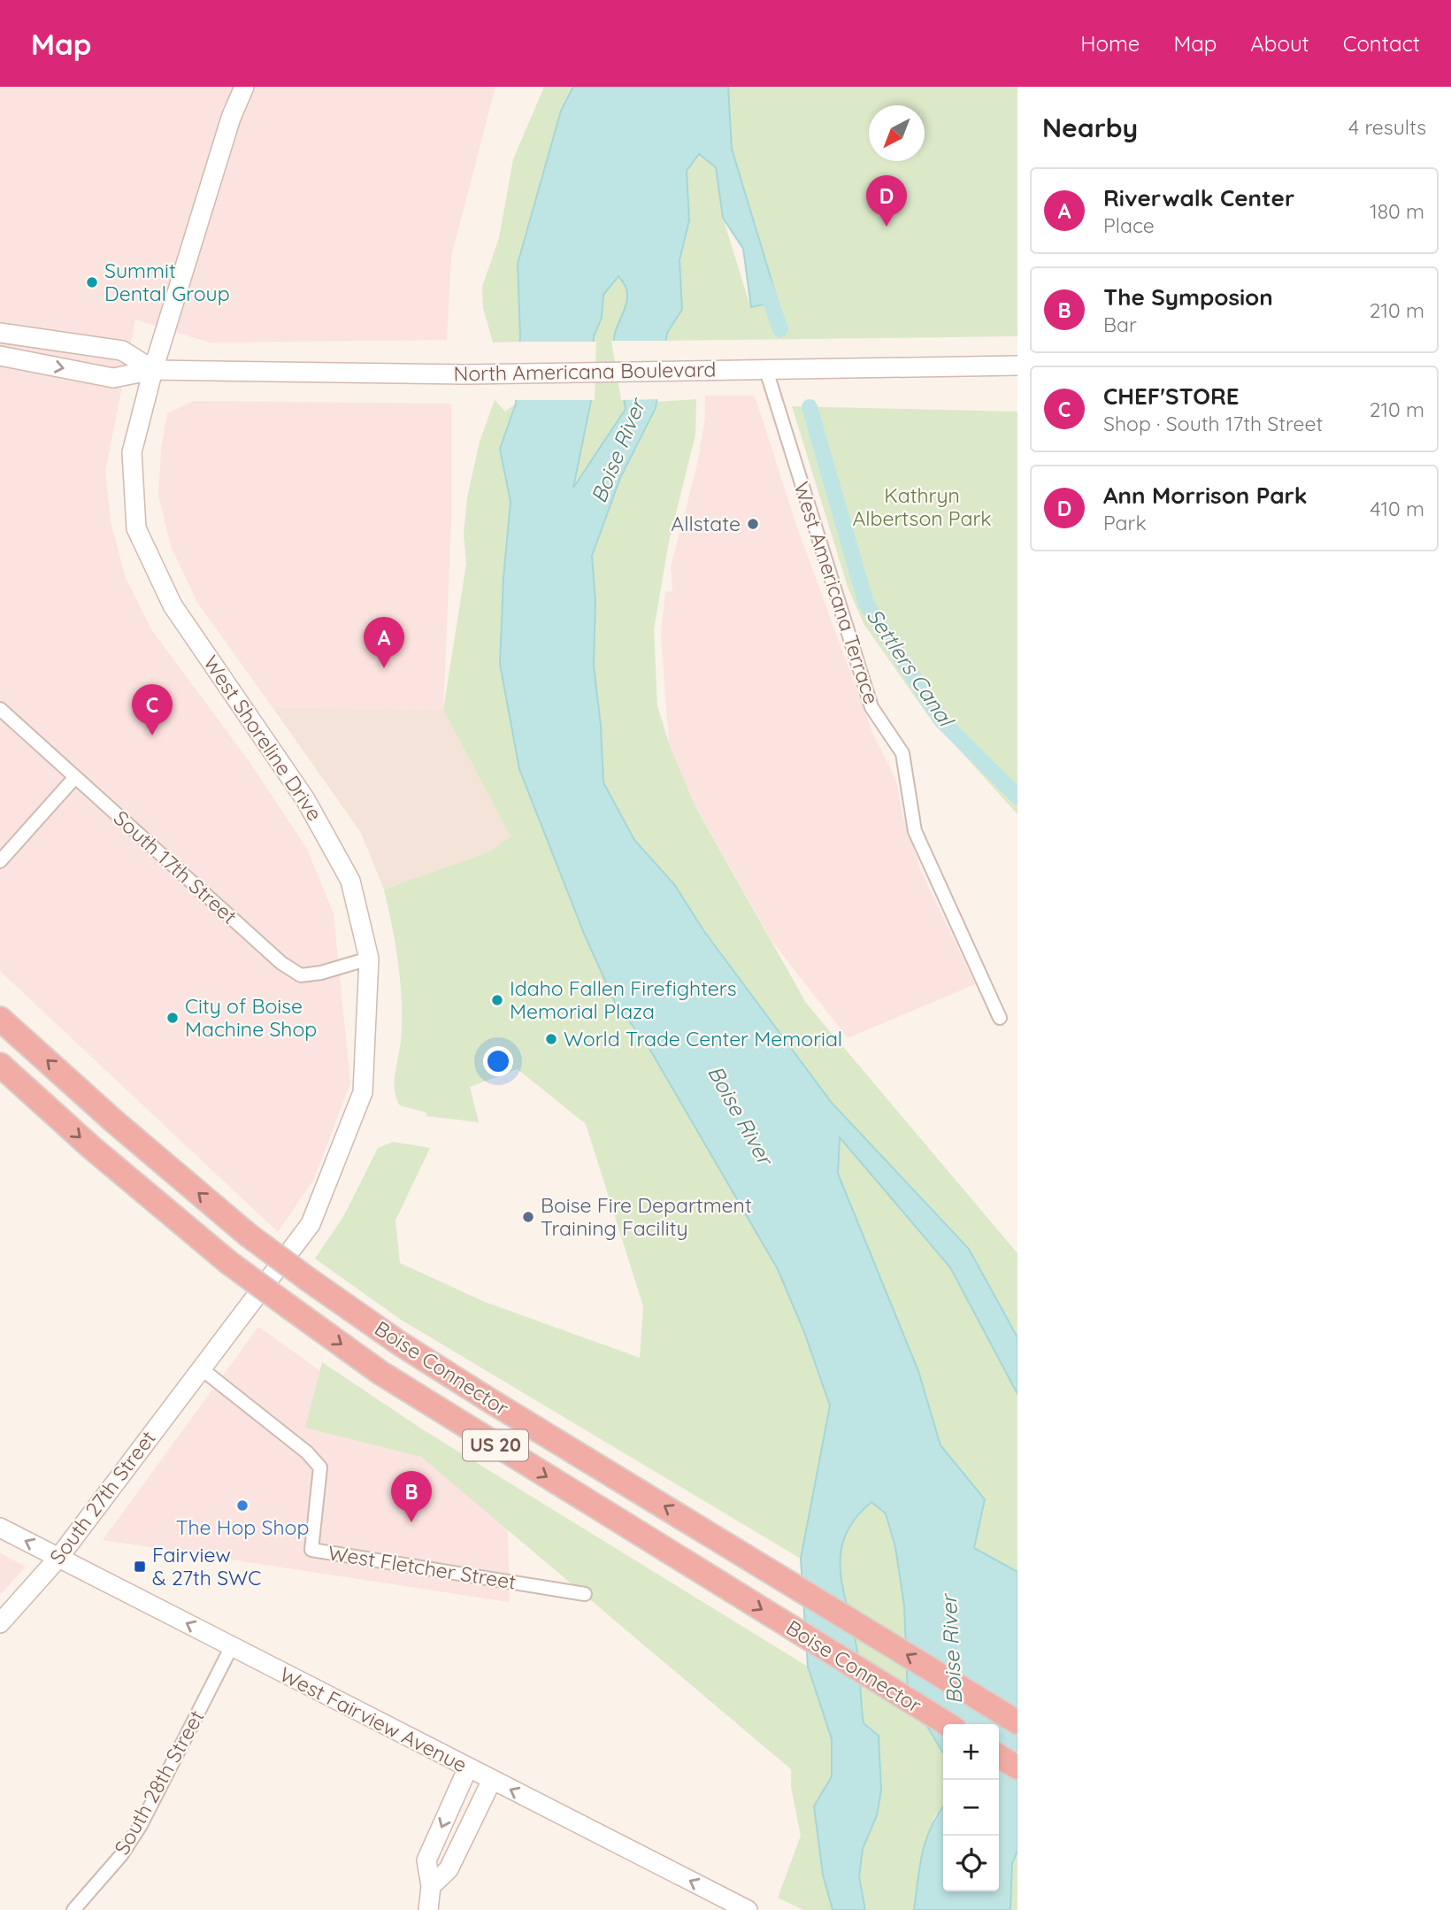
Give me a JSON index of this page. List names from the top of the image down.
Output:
{
  "streets": {
    "highway": ["Boise Connector", "US 20"],
    "main road": [
      "North Americana Boulevard",
      "West Shoreline Drive",
      "South 27th Street",
      "West Fairview Avenue"
    ],
    "street": [
      "West Americana Terrace",
      "South 17th Street",
      "West Fletcher Street",
      "South 28th Street"
    ]
  },
  "crossings": [
    ["North Americana Boulevard", "West Americana Terrace"],
    ["North Americana Boulevard", "West Shoreline Drive"],
    ["West Shoreline Drive", "South 17th Street"],
    ["West Shoreline Drive", "South 27th Street"],
    ["West Shoreline Drive", "West Fletcher Street"],
    ["South 27th Street", "West Fletcher Street"],
    ["South 27th Street", "West Fairview Avenue"],
    ["West Fairview Avenue", "South 28th Street"]
  ],
  "one_way": ["West Fairview Avenue"],
  "water": ["Boise River", "Settlers Canal"],
  "parks": ["Kathryn Albertson Park"],
  "places": {
    "other": [
      "Summit Dental Group",
      "Allstate",
      "Idaho Fallen Firefighters Memorial Plaza",
      "City of Boise Machine Shop",
      "World Trade Center Memorial",
      "Boise Fire Department Training Facility",
      "The Hop Shop"
    ],
    "transit": ["Fairview & 27th SWC"]
  },
  "north": "bottom left",
  "page": {
    "header": "Map",
    "nav": [
      "Home",
      "Map",
      "About",
      "Contact"
    ],
    "heading": ["Nearby", "4 results"],
    "list": [
      {
        "mark": "A",
        "name": "Riverwalk Center",
        "note": "Place",
        "value": "180 m"
      },
      {
        "mark": "B",
        "name": "The Symposion",
        "note": "Bar",
        "value": "210 m"
      },
      {
        "mark": "C",
        "name": "CHEF'STORE",
        "note": "Shop · South 17th Street",
        "value": "210 m"
      },
      {
        "mark": "D",
        "name": "Ann Morrison Park",
        "note": "Park",
        "value": "410 m"
      }
    ],
    "pins": [
      "D",
      "A",
      "C",
      "B"
    ],
    "map_buttons": ["+", "−"]
  }
}
